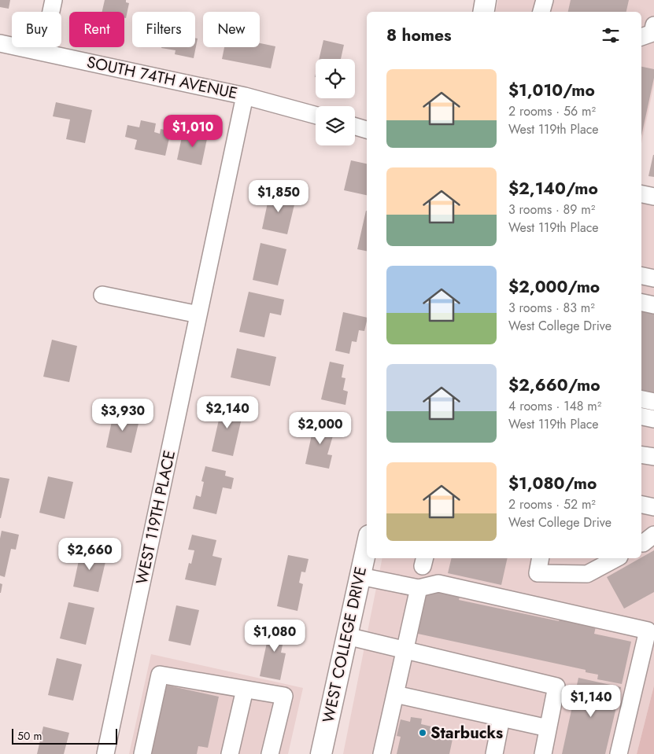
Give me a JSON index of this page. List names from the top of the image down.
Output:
{
  "streets": {
    "main road": ["WEST COLLEGE DRIVE"],
    "street": ["SOUTH 74TH AVENUE", "WEST 119TH PLACE"]
  },
  "crossings": [
    ["SOUTH 74TH AVENUE", "WEST 119TH PLACE"]
  ],
  "places": ["Starbucks"],
  "scale_bar": "50 m",
  "page": {
    "chip": [
      "Buy",
      "Rent",
      "Filters",
      "New"
    ],
    "heading": "8 homes",
    "list": [
      {
        "name": "$1,010/mo",
        "note": "2 rooms · 56 m² · West 119th Place"
      },
      {
        "name": "$2,140/mo",
        "note": "3 rooms · 89 m² · West 119th Place"
      },
      {
        "name": "$2,000/mo",
        "note": "3 rooms · 83 m² · West College Drive"
      },
      {
        "name": "$2,660/mo",
        "note": "4 rooms · 148 m² · West 119th Place"
      },
      {
        "name": "$1,080/mo",
        "note": "2 rooms · 52 m² · West College Drive"
      }
    ],
    "price": [
      "$1,010",
      "$1,850",
      "$2,140",
      "$3,930",
      "$2,000",
      "$2,660",
      "$1,080",
      "$1,140"
    ],
    "scale": "50 m"
  }
}
